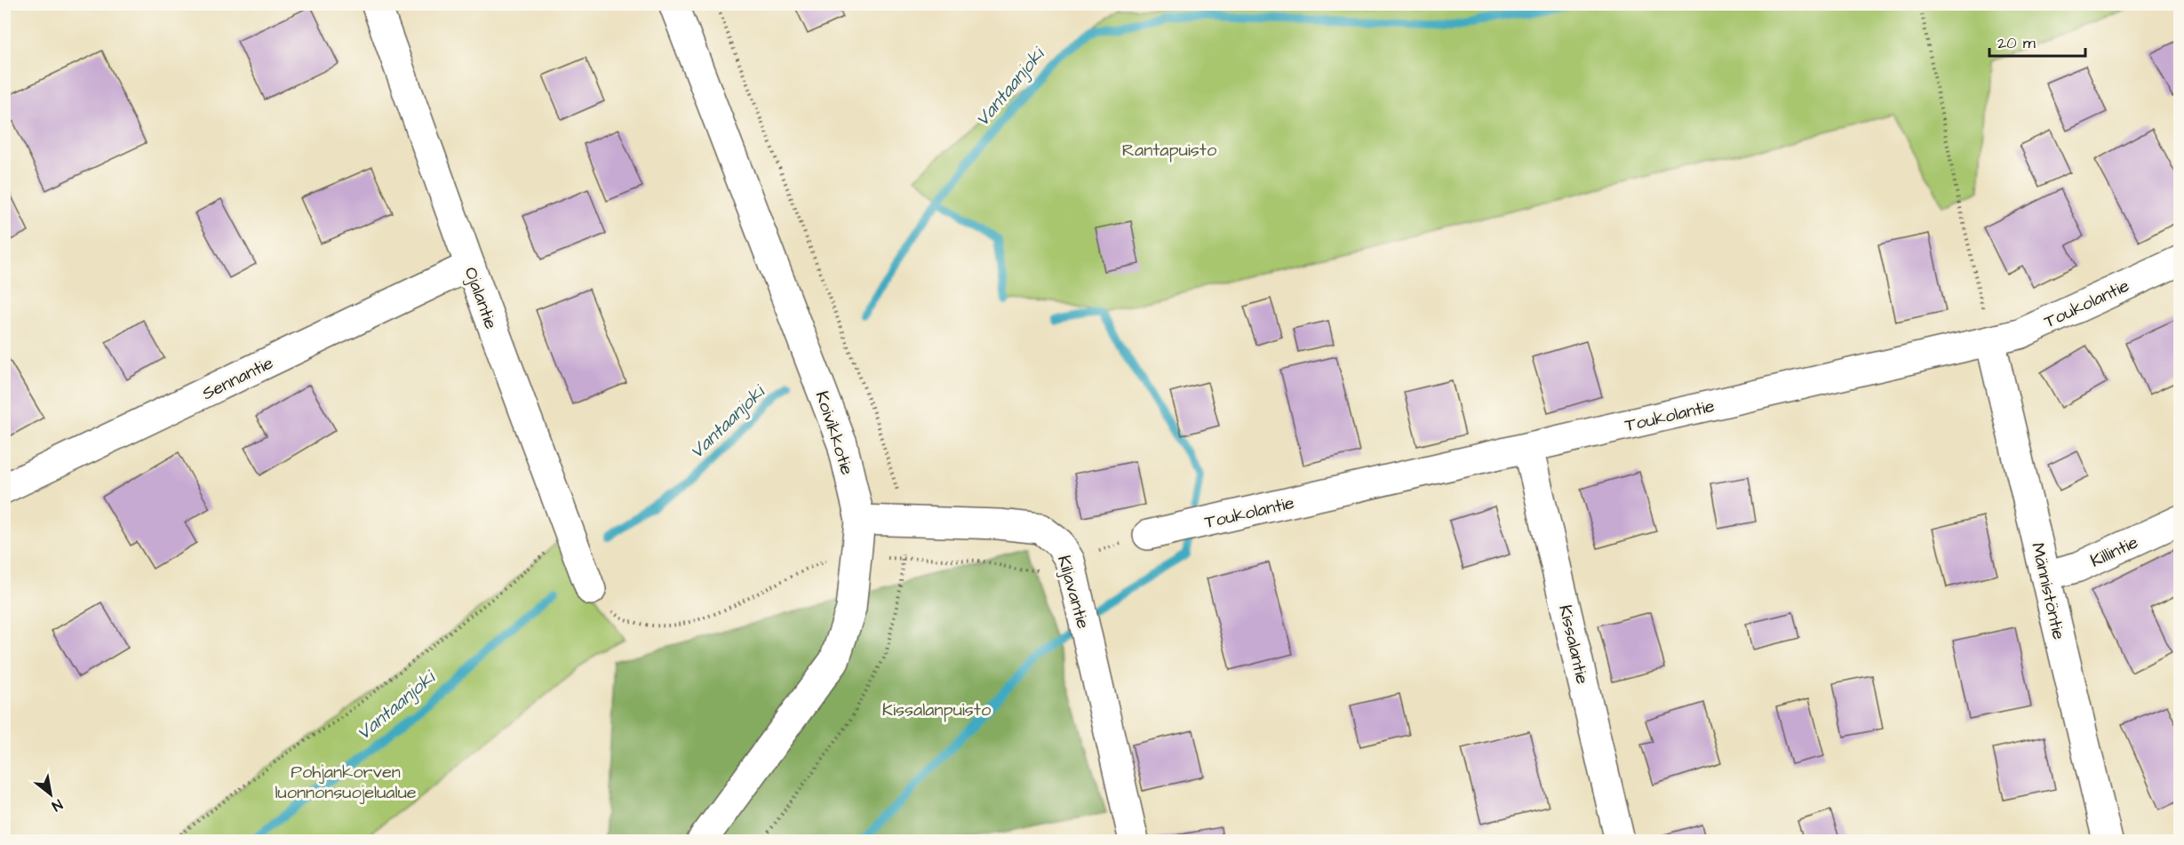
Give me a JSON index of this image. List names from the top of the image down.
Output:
{
  "streets": {
    "street": [
      "Ojalantie",
      "Toukolantie",
      "Sennantie",
      "Koivikkotie",
      "Killintie",
      "Männistöntie",
      "Kiljavantie",
      "Kissalantie"
    ]
  },
  "crossings": [
    ["Ojalantie", "Sennantie"],
    ["Toukolantie", "Männistöntie"],
    ["Toukolantie", "Kissalantie"],
    ["Koivikkotie", "Kiljavantie"],
    ["Killintie", "Männistöntie"]
  ],
  "water": ["Vantaanjoki"],
  "parks": ["Rantapuisto", "Kissalanpuisto", "Pohjankorven luonnonsuojelualue"],
  "scale_bar": "20 m",
  "north": "bottom right"
}
